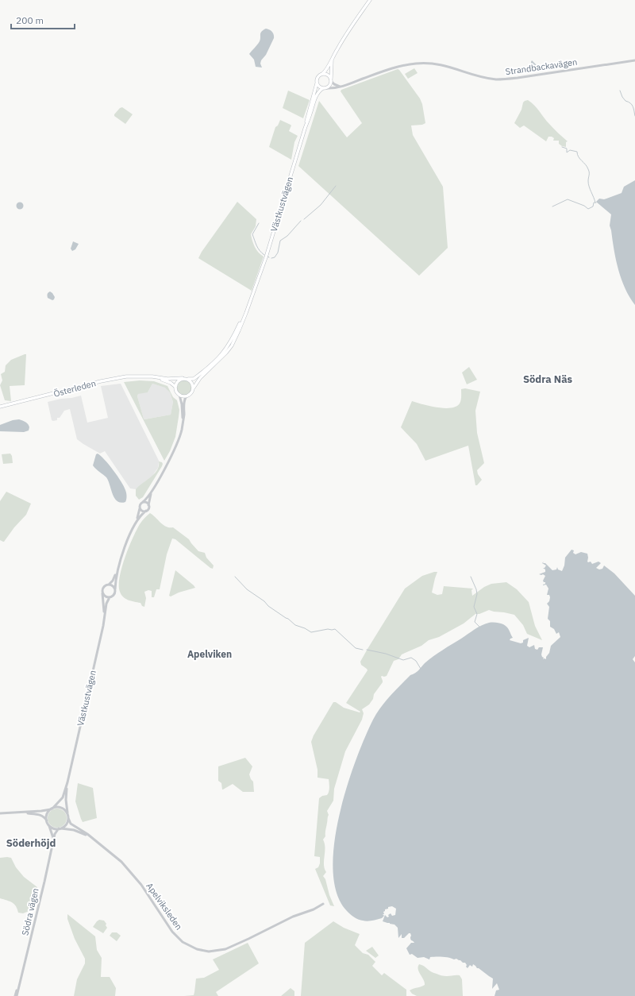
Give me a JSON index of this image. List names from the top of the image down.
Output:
{
  "streets": {
    "main road": ["Västkustvägen", "Österleden"],
    "street": ["Strandbackavägen", "Apelviksleden", "Södra vägen"]
  },
  "crossings": [
    ["Strandbackavägen", "Västkustvägen"],
    ["Västkustvägen", "Österleden"],
    ["Västkustvägen", "Apelviksleden"],
    ["Västkustvägen", "Södra vägen"],
    ["Apelviksleden", "Södra vägen"]
  ],
  "districts": ["Södra Näs", "Apelviken", "Söderhöjd"],
  "scale_bar": "200 m"
}
